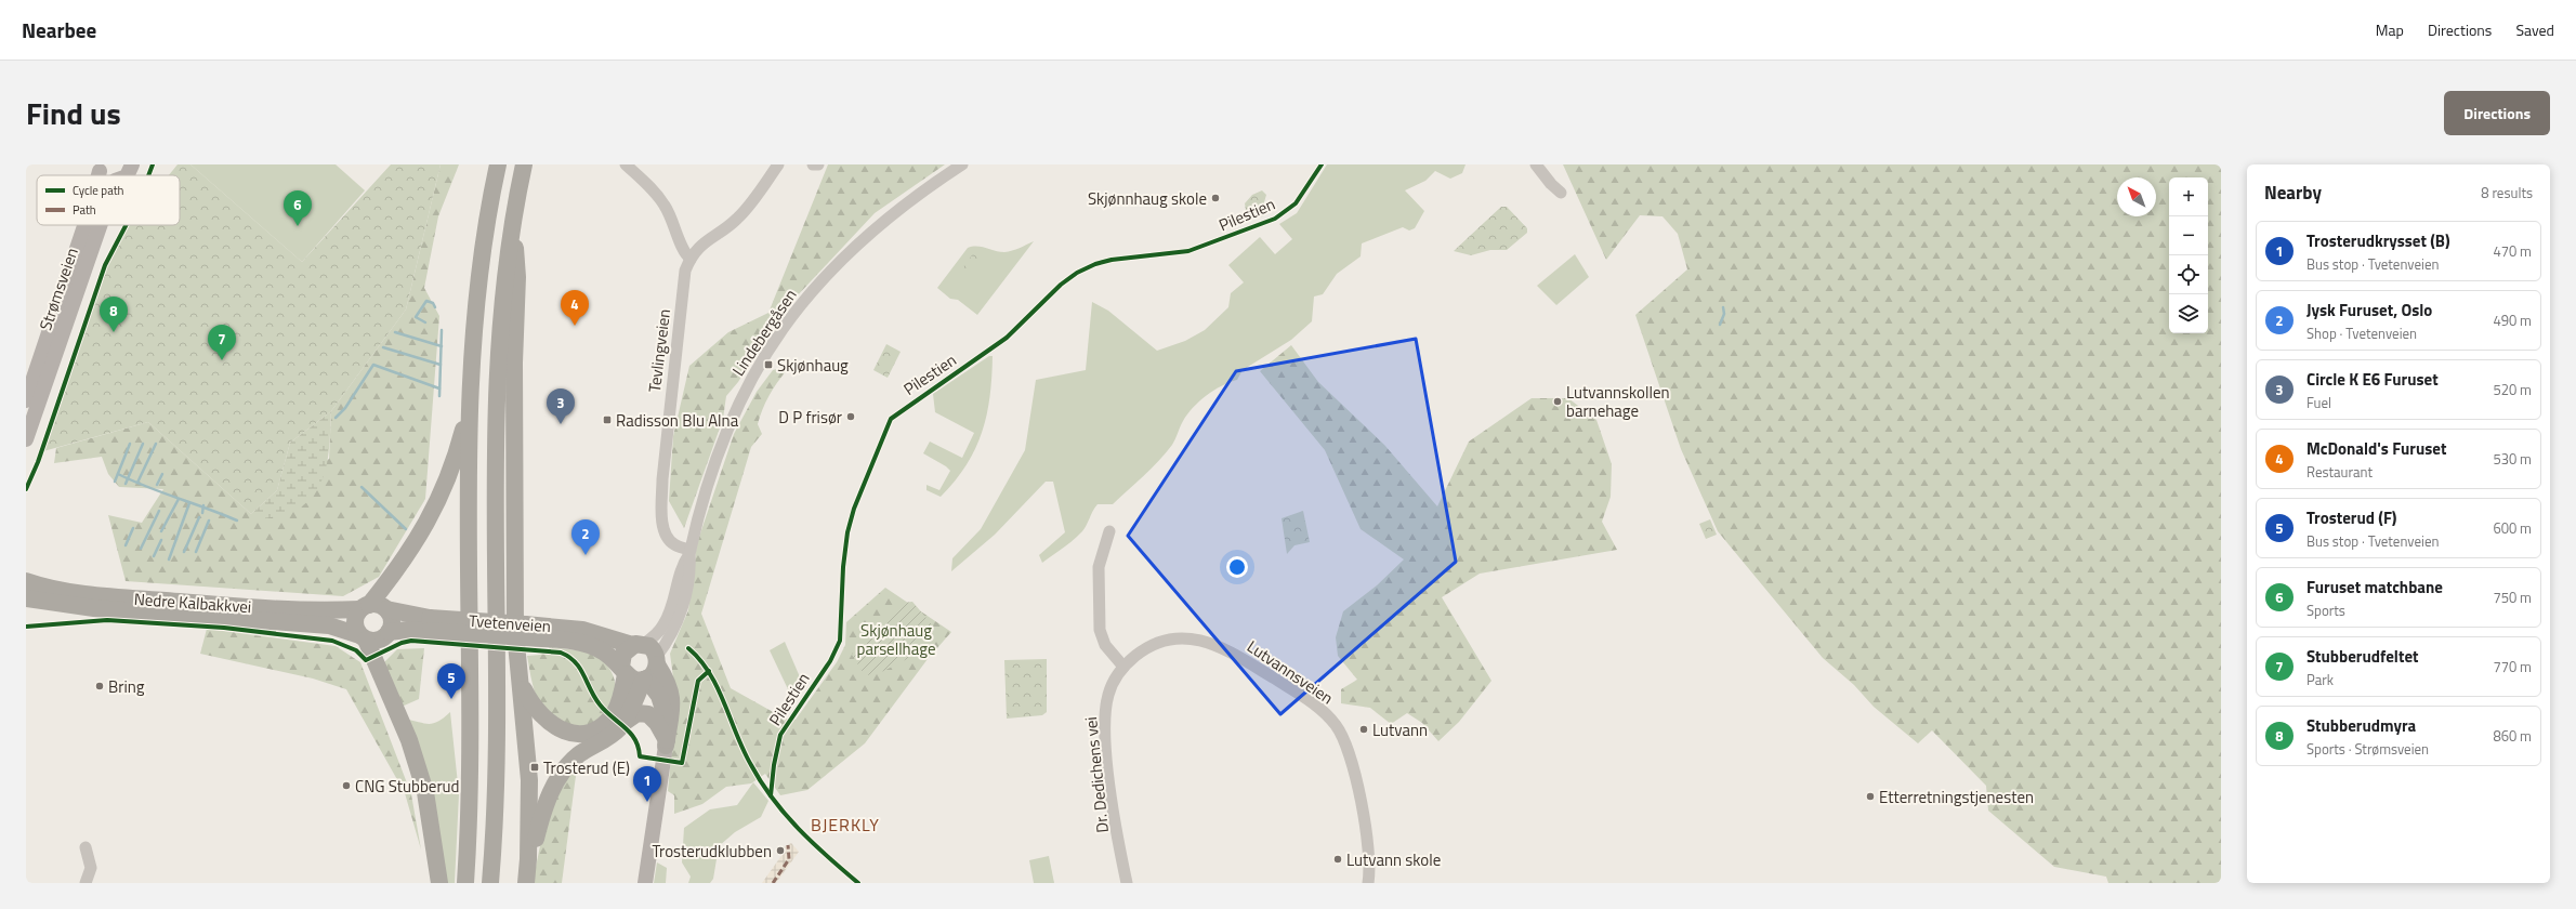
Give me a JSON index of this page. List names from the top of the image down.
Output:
{
  "streets": {
    "highway": ["Nedre Kalbakkvei", "Tvetenveien"],
    "main road": ["Strømsveien"],
    "street": [
      "Lindebergåsen",
      "Tevlingveien",
      "Lutvannsveien",
      "Dr. Dedichens vei"
    ],
    "cycle path": ["Pilestien"]
  },
  "crossings": [
    ["Lindebergåsen", "Tevlingveien"],
    ["Lindebergåsen", "Tvetenveien"],
    ["Nedre Kalbakkvei", "Tvetenveien"],
    ["Lutvannsveien", "Dr. Dedichens vei"]
  ],
  "districts": ["BJERKLY"],
  "parks": ["Skjønhaug parsellhage"],
  "places": {
    "other": [
      "Skjønnhaug skole",
      "Lutvannskollen barnehage",
      "D P frisør",
      "Bring",
      "Lutvann",
      "CNG Stubberud",
      "Etterretningstjenesten",
      "Trosterudklubben",
      "Lutvann skole"
    ],
    "transit": ["Skjønhaug", "Radisson Blu Alna", "Trosterud (E)"]
  },
  "legend": ["Cycle path", "Path"],
  "north": "top left",
  "page": {
    "header": "Nearbee",
    "nav": ["Map", "Directions", "Saved"],
    "title": "Find us",
    "buttons": "Directions",
    "heading": ["Nearby", "8 results"],
    "map_buttons": ["+", "−"],
    "pins": [
      "6",
      "4",
      "8",
      "7",
      "3",
      "2",
      "5",
      "1"
    ],
    "list": [
      {
        "mark": "1",
        "name": "Trosterudkrysset (B)",
        "note": "Bus stop · Tvetenveien",
        "value": "470 m"
      },
      {
        "mark": "2",
        "name": "Jysk Furuset, Oslo",
        "note": "Shop · Tvetenveien",
        "value": "490 m"
      },
      {
        "mark": "3",
        "name": "Circle K E6 Furuset",
        "note": "Fuel",
        "value": "520 m"
      },
      {
        "mark": "4",
        "name": "McDonald's Furuset",
        "note": "Restaurant",
        "value": "530 m"
      },
      {
        "mark": "5",
        "name": "Trosterud (F)",
        "note": "Bus stop · Tvetenveien",
        "value": "600 m"
      },
      {
        "mark": "6",
        "name": "Furuset matchbane",
        "note": "Sports",
        "value": "750 m"
      },
      {
        "mark": "7",
        "name": "Stubberudfeltet",
        "note": "Park",
        "value": "770 m"
      },
      {
        "mark": "8",
        "name": "Stubberudmyra",
        "note": "Sports · Strømsveien",
        "value": "860 m"
      }
    ]
  }
}
